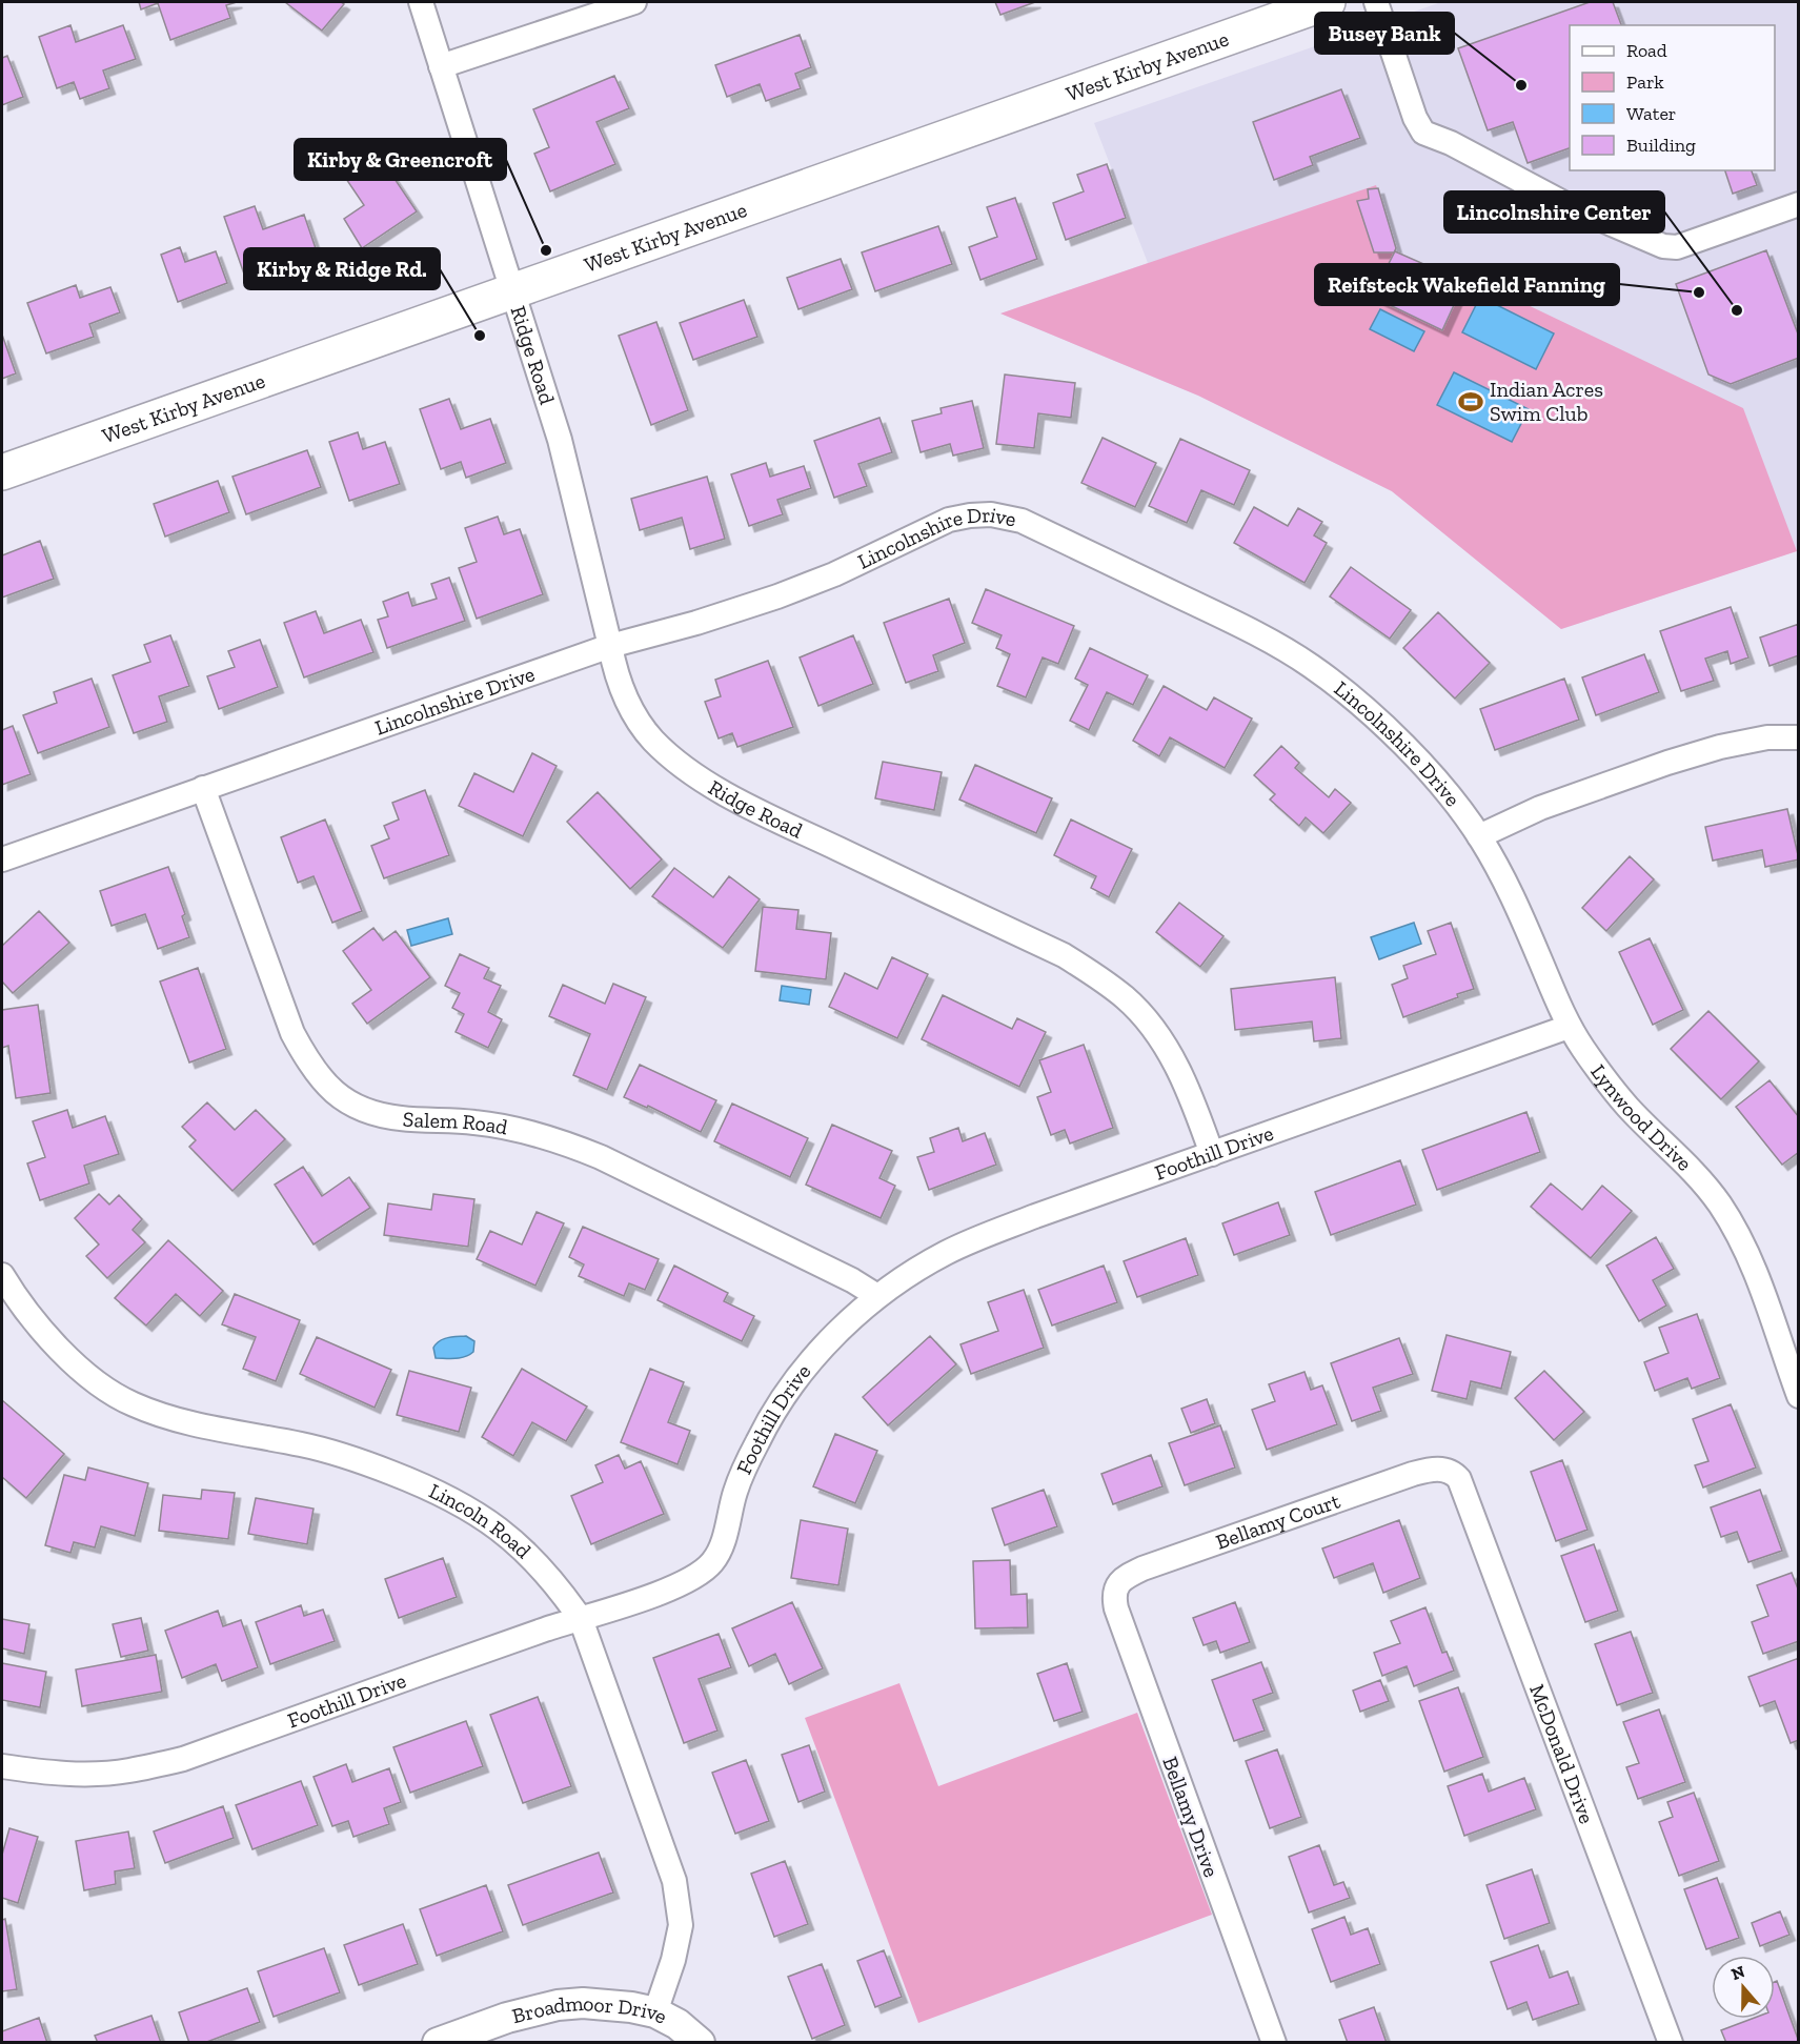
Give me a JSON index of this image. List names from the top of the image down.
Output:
{
  "streets": {
    "main road": ["West Kirby Avenue"],
    "street": [
      "Ridge Road",
      "Lincolnshire Drive",
      "Lynwood Drive",
      "Salem Road",
      "Foothill Drive",
      "Bellamy Court",
      "Lincoln Road",
      "McDonald Drive",
      "Bellamy Drive",
      "Broadmoor Drive"
    ]
  },
  "crossings": [
    ["West Kirby Avenue", "Ridge Road"],
    ["Ridge Road", "Lincolnshire Drive"],
    ["Ridge Road", "Foothill Drive"],
    ["Lincolnshire Drive", "Lynwood Drive"],
    ["Lincolnshire Drive", "Salem Road"],
    ["Lynwood Drive", "Foothill Drive"],
    ["Salem Road", "Foothill Drive"],
    ["Foothill Drive", "Lincoln Road"],
    ["Bellamy Court", "McDonald Drive"],
    ["Bellamy Court", "Bellamy Drive"],
    ["Lincoln Road", "Broadmoor Drive"]
  ],
  "places": {
    "other": [
      "Busey Bank",
      "Kirby & Greencroft",
      "Reifsteck Wakefield Fanning",
      "Lincolnshire Center",
      "Kirby & Ridge Rd."
    ],
    "sports": ["Indian Acres Swim Club"]
  },
  "legend": [
    "Road",
    "Park",
    "Water",
    "Building"
  ],
  "north": "top"
}
